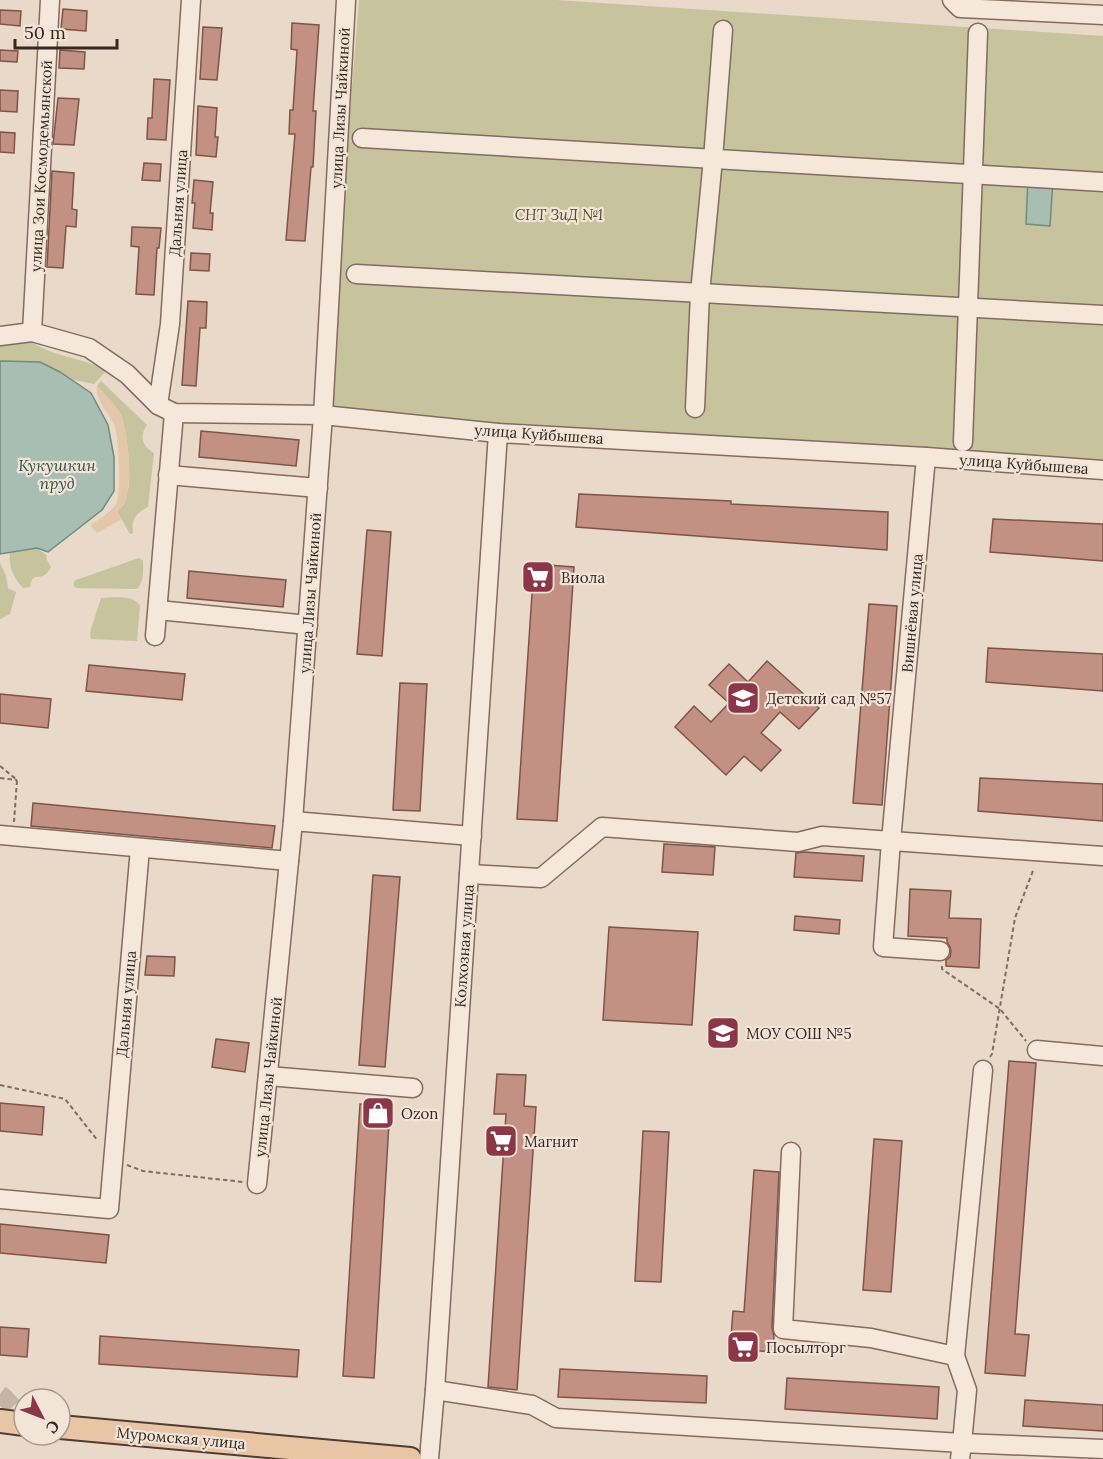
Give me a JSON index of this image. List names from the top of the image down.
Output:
{
  "streets": {
    "main road": ["Муромская улица"],
    "street": [
      "улица Лизы Чайкиной",
      "улица Зои Космодемьянской",
      "Дальняя улица",
      "улица Куйбышева",
      "Вишнёвая улица",
      "Колхозная улица"
    ]
  },
  "crossings": [
    ["улица Лизы Чайкиной", "улица Куйбышева"],
    ["Дальняя улица", "улица Куйбышева"],
    ["улица Куйбышева", "Вишнёвая улица"],
    ["улица Куйбышева", "Колхозная улица"]
  ],
  "water": ["Кукушкин пруд"],
  "parks": ["СНТ ЗиД №1"],
  "places": {
    "supermarket": ["Виола", "Магнит", "Посылторг"],
    "school or university": ["Детский сад №57", "МОУ СОШ №5"],
    "shop": ["Ozon"]
  },
  "scale_bar": "50 m",
  "north": "bottom right"
}
